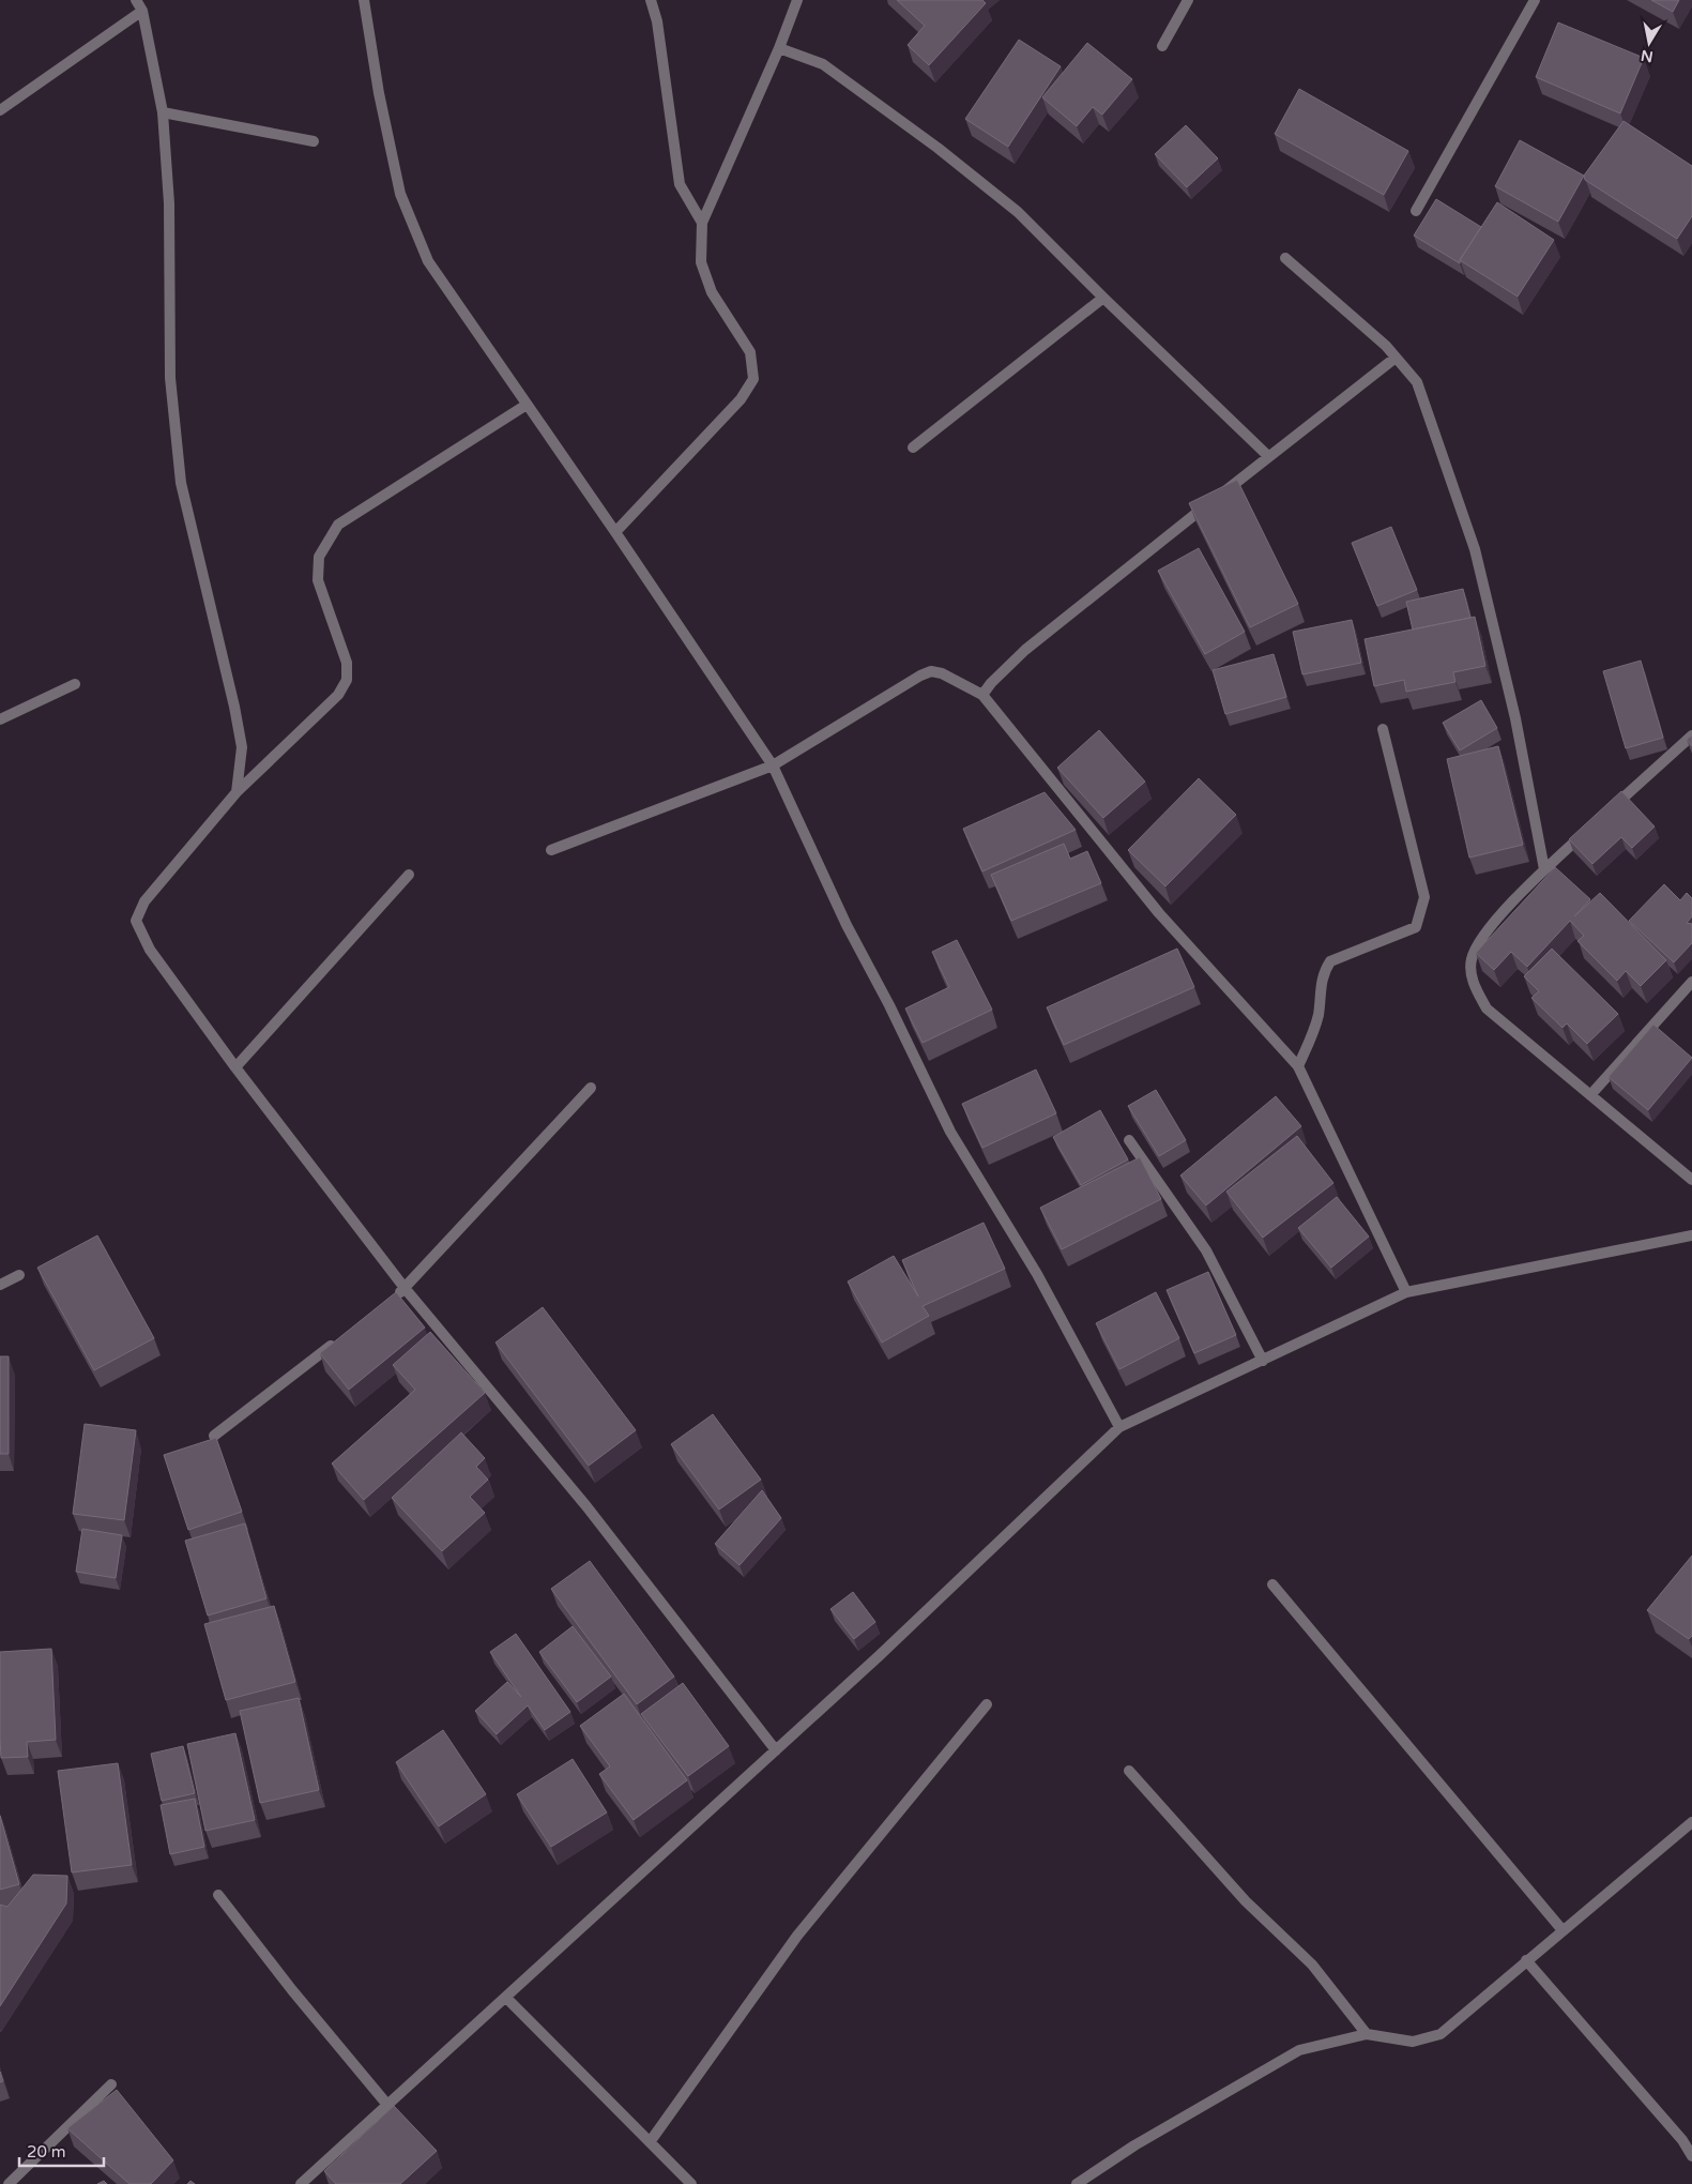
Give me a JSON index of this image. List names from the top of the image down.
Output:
{
  "scale_bar": "20 m",
  "north": "bottom"
}
